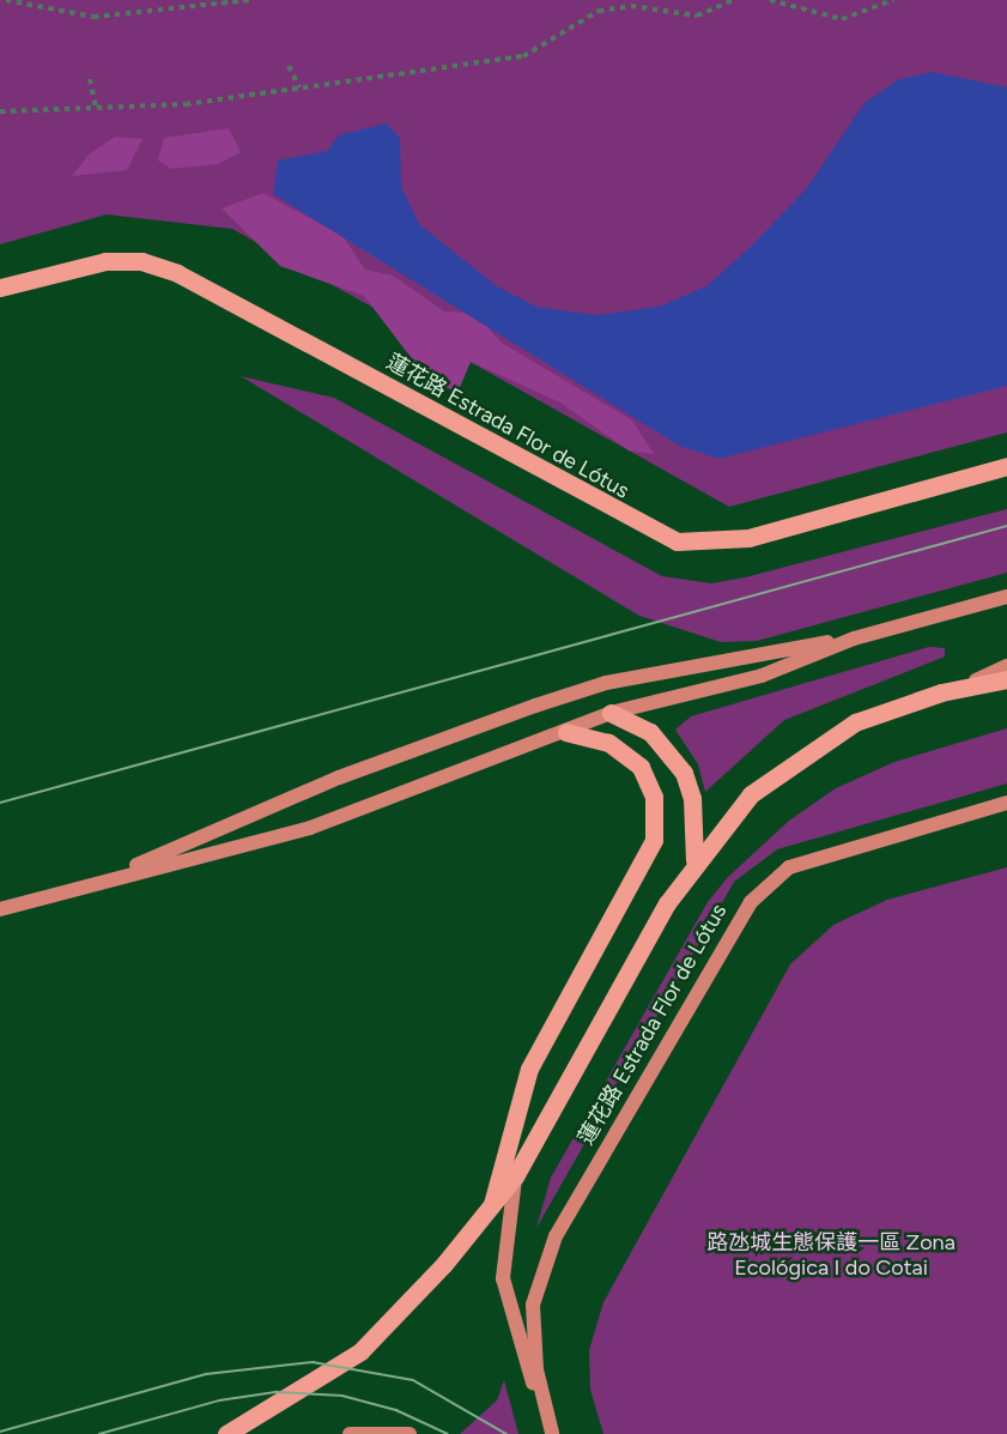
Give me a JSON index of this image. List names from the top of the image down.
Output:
{
  "streets": {
    "main road": ["蓮花路 Estrada Flor de Lótus"]
  },
  "parks": ["路氹城生態保護一區 Zona Ecológica I do Cotai"]
}
